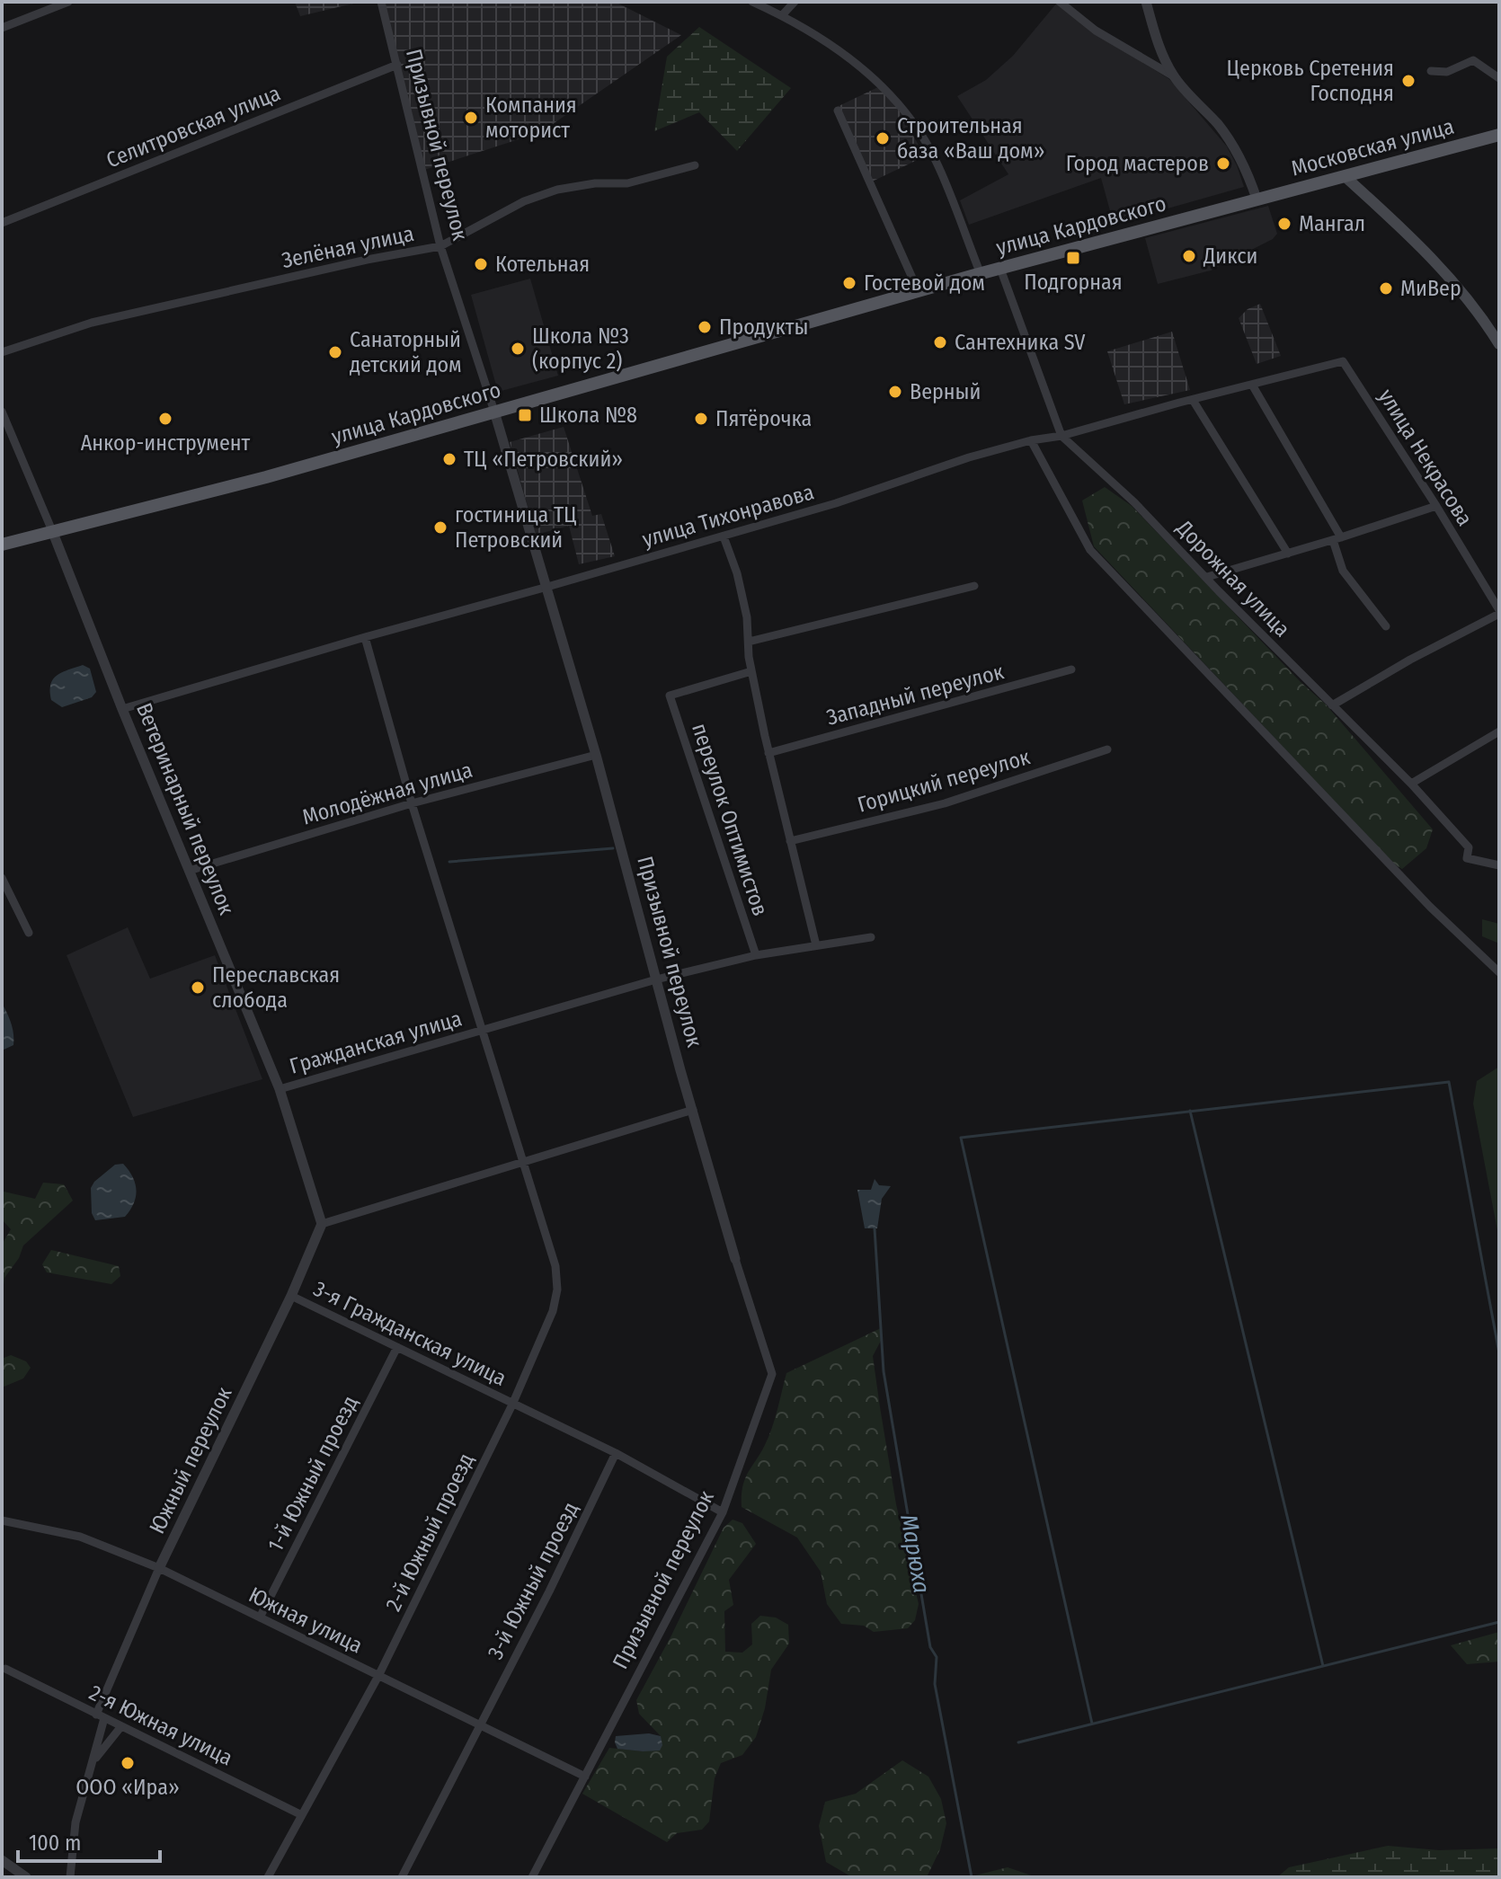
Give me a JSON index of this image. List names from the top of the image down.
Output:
{
  "streets": {
    "main road": ["Московская улица", "улица Кардовского"],
    "street": [
      "Селитровская улица",
      "Призывной переулок",
      "Зелёная улица",
      "улица Некрасова",
      "улица Тихонравова",
      "Дорожная улица",
      "Западный переулок",
      "Горицкий переулок",
      "Молодёжная улица",
      "Ветеринарный переулок",
      "переулок Оптимистов",
      "Гражданская улица",
      "3-я Гражданская улица",
      "Южный переулок",
      "1-й Южный проезд",
      "2-й Южный проезд",
      "3-й Южный проезд",
      "Южная улица",
      "2-я Южная улица"
    ]
  },
  "crossings": [
    ["Селитровская улица", "Призывной переулок"],
    ["Призывной переулок", "улица Кардовского"],
    ["Призывной переулок", "Зелёная улица"],
    ["Призывной переулок", "улица Тихонравова"],
    ["Призывной переулок", "Молодёжная улица"],
    ["Призывной переулок", "Гражданская улица"],
    ["Призывной переулок", "3-я Гражданская улица"],
    ["Призывной переулок", "Южная улица"],
    ["Московская улица", "улица Кардовского"],
    ["улица Кардовского", "Дорожная улица"],
    ["улица Кардовского", "Ветеринарный переулок"],
    ["улица Некрасова", "улица Тихонравова"],
    ["улица Тихонравова", "Дорожная улица"],
    ["улица Тихонравова", "Ветеринарный переулок"],
    ["Молодёжная улица", "Ветеринарный переулок"],
    ["Ветеринарный переулок", "Гражданская улица"],
    ["Ветеринарный переулок", "Южный переулок"],
    ["переулок Оптимистов", "Гражданская улица"],
    ["Гражданская улица", "3-я Гражданская улица"],
    ["3-я Гражданская улица", "Южный переулок"],
    ["3-я Гражданская улица", "1-й Южный проезд"],
    ["3-я Гражданская улица", "2-й Южный проезд"],
    ["3-я Гражданская улица", "3-й Южный проезд"],
    ["Южный переулок", "Южная улица"],
    ["Южный переулок", "2-я Южная улица"],
    ["1-й Южный проезд", "Южная улица"],
    ["2-й Южный проезд", "Южная улица"],
    ["2-й Южный проезд", "2-я Южная улица"],
    ["3-й Южный проезд", "Южная улица"]
  ],
  "water": ["Марюха"],
  "places": {
    "other": [
      "Церковь Сретения Господня",
      "Компания моторист",
      "Строительная база «Ваш дом»",
      "Город мастеров",
      "Мангал",
      "Дикси",
      "Котельная",
      "Гостевой дом",
      "МиВер",
      "Продукты",
      "Сантехника SV",
      "Школа №3 (корпус 2)",
      "Санаторный детский дом",
      "Верный",
      "Анкор-инструмент",
      "Пятёрочка",
      "ТЦ «Петровский»",
      "гостиница ТЦ Петровский",
      "Переславская слобода",
      "ООО «Ира»"
    ],
    "transit": ["Подгорная", "Школа №8"]
  },
  "scale_bar": "100 m"
}
